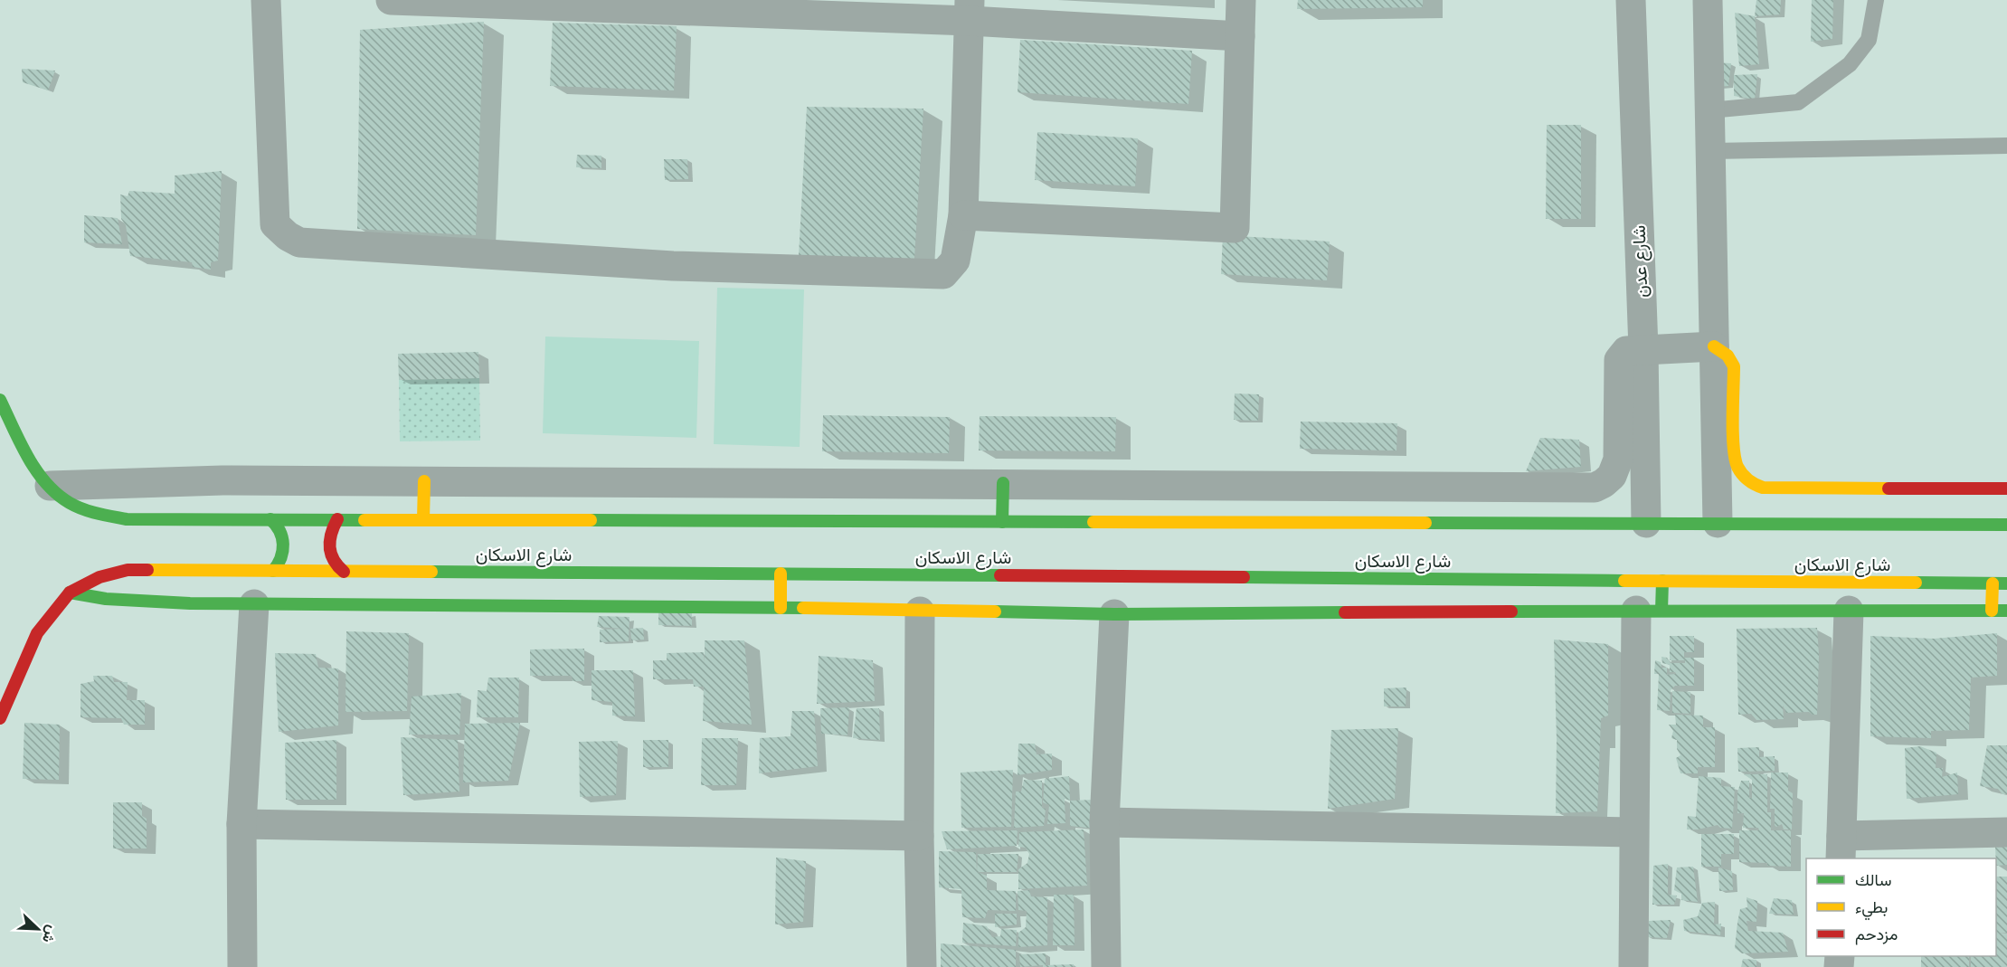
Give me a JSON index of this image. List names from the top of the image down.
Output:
{
  "streets": {
    "main road": ["شارع الاسكان"],
    "street": ["شارع عدن"]
  },
  "crossings": [
    ["شارع عدن", "شارع الاسكان"]
  ],
  "legend": ["سالك", "بطيء", "مزدحم"],
  "north": "bottom right"
}
